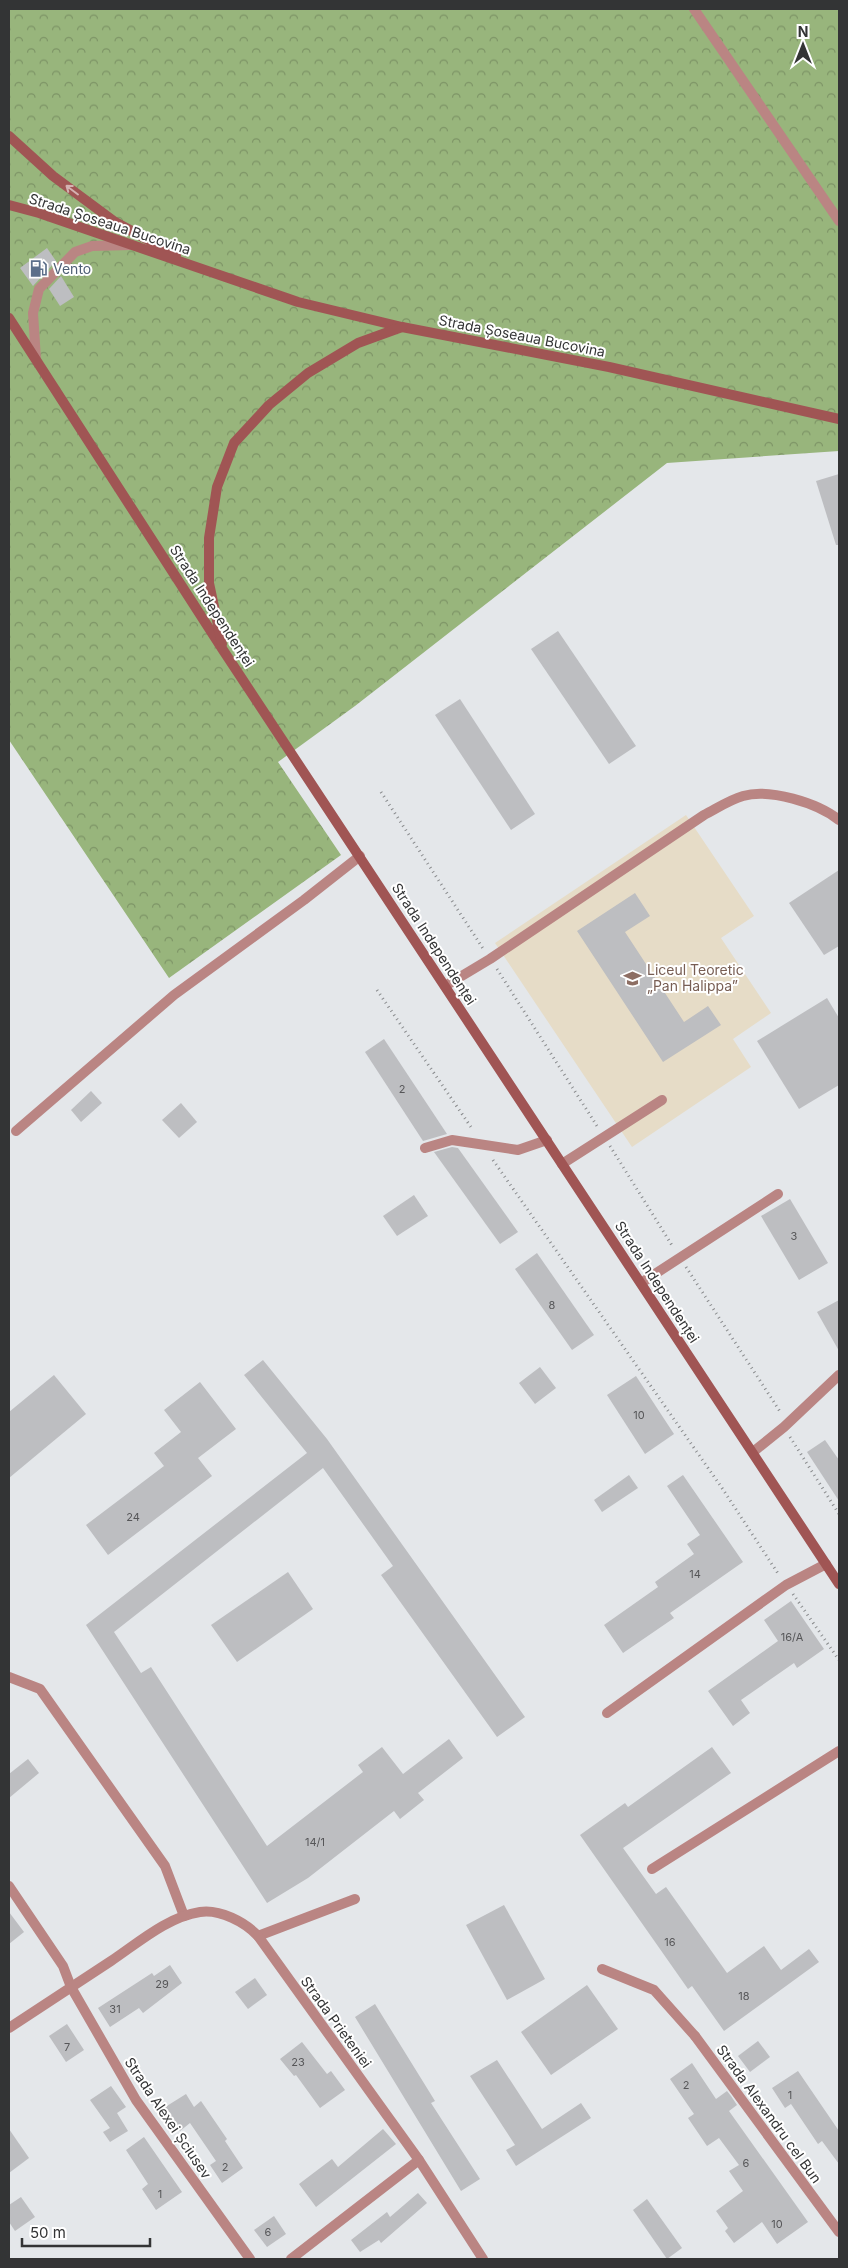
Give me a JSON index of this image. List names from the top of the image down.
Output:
{
  "streets": {
    "main road": ["Strada Șoseaua Bucovina", "Strada Independenței"],
    "street": ["Strada Prieteniei", "Strada Alexandru cel Bun", "Strada Alexei Șciusev"]
  },
  "places": {
    "fuel station": ["Vento"],
    "school or university": ["Liceul Teoretic „Pan Halippa”"]
  },
  "house_numbers": [
    "2",
    "3",
    "8",
    "10",
    "24",
    "14",
    "16/A",
    "14/1",
    "16",
    "29",
    "18",
    "31",
    "7",
    "23",
    "2",
    "1",
    "6",
    "2",
    "1",
    "10",
    "6"
  ],
  "scale_bar": "50 m",
  "north": "top"
}
